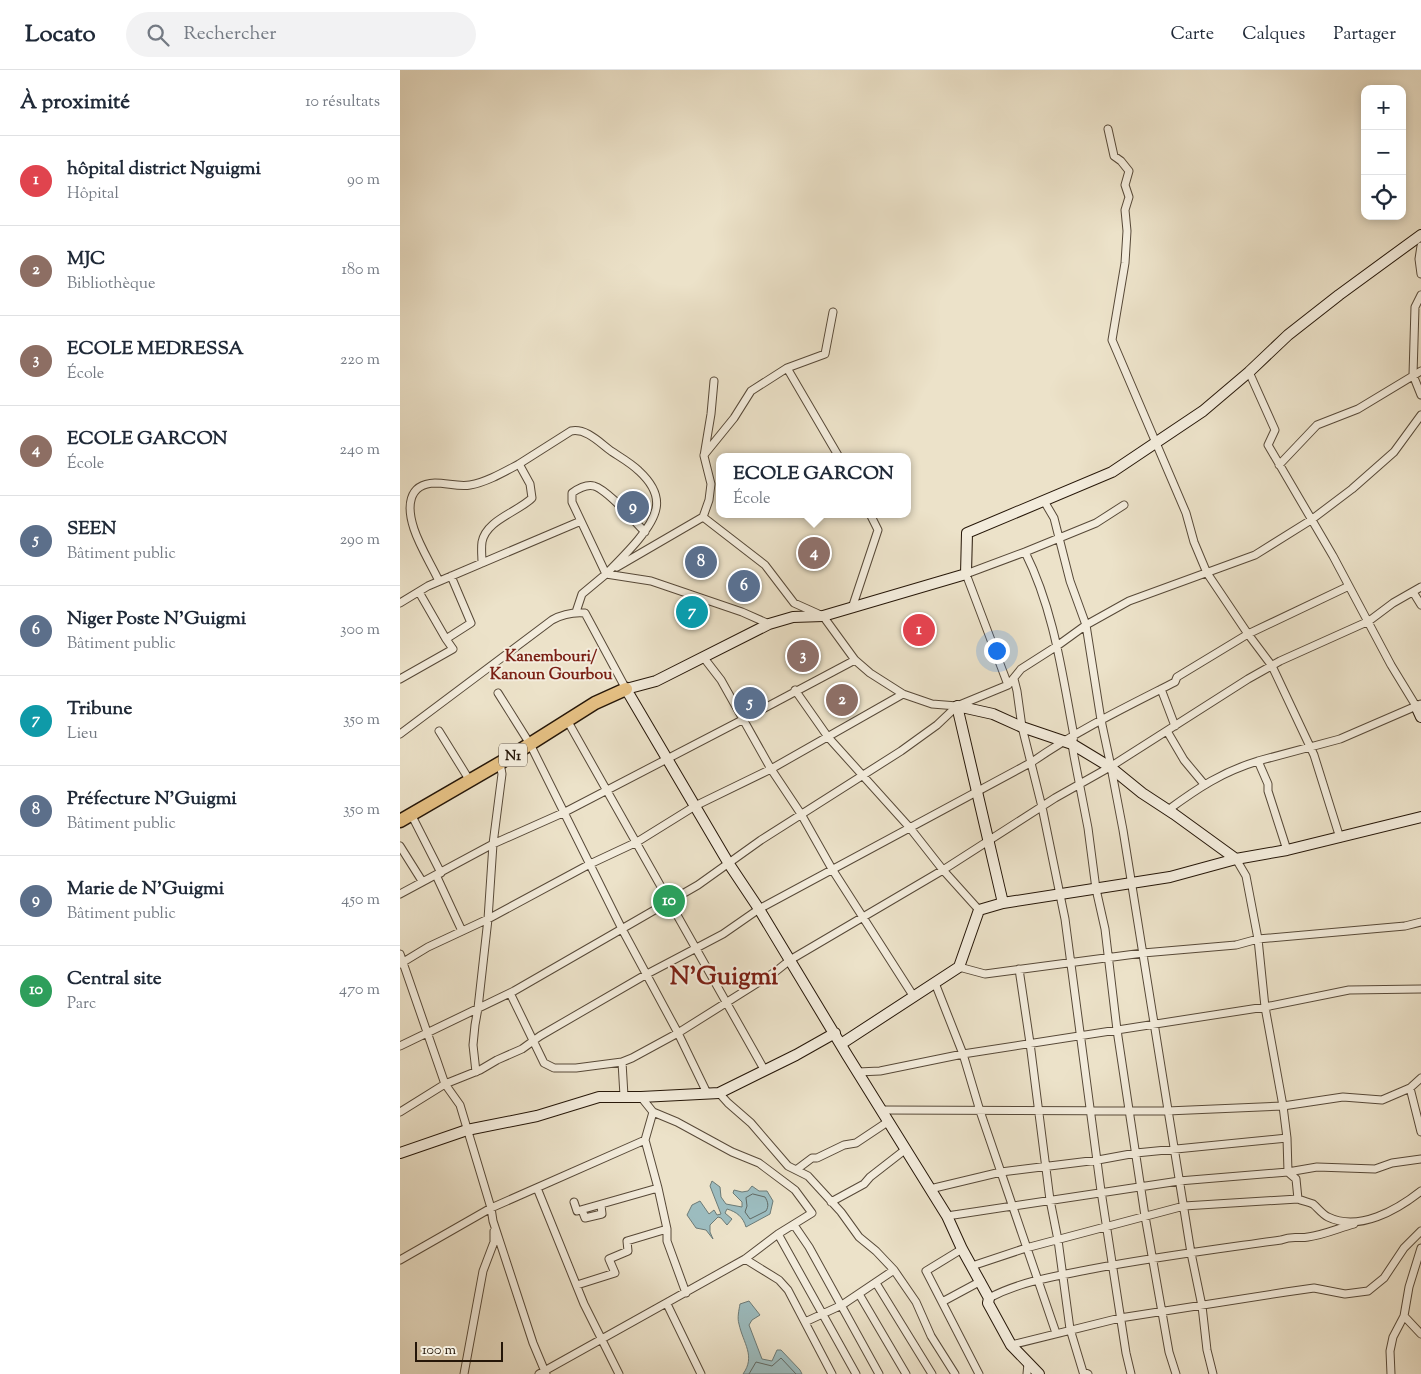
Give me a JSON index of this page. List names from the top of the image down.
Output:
{
  "streets": {
    "highway": ["N1"]
  },
  "districts": ["Kanembouri/ Kanoun Gourbou", "N’Guigmi"],
  "scale_bar": "100 m",
  "page": {
    "header": "Locato",
    "search": "Rechercher",
    "nav": ["Carte", "Calques", "Partager"],
    "heading": ["À proximité", "10 résultats"],
    "map_buttons": ["+", "−"],
    "list": [
      {
        "mark": "1",
        "name": "hôpital district Nguigmi",
        "note": "Hôpital",
        "value": "90 m"
      },
      {
        "mark": "2",
        "name": "MJC",
        "note": "Bibliothèque",
        "value": "180 m"
      },
      {
        "mark": "3",
        "name": "ECOLE MEDRESSA",
        "note": "École",
        "value": "220 m"
      },
      {
        "mark": "4",
        "name": "ECOLE GARCON",
        "note": "École",
        "value": "240 m"
      },
      {
        "mark": "5",
        "name": "SEEN",
        "note": "Bâtiment public",
        "value": "290 m"
      },
      {
        "mark": "6",
        "name": "Niger Poste N'Guigmi",
        "note": "Bâtiment public",
        "value": "300 m"
      },
      {
        "mark": "7",
        "name": "Tribune",
        "note": "Lieu",
        "value": "350 m"
      },
      {
        "mark": "8",
        "name": "Préfecture N'Guigmi",
        "note": "Bâtiment public",
        "value": "350 m"
      },
      {
        "mark": "9",
        "name": "Marie de N'Guigmi",
        "note": "Bâtiment public",
        "value": "450 m"
      },
      {
        "mark": "10",
        "name": "Central site",
        "note": "Parc",
        "value": "470 m"
      }
    ],
    "popup": ["ECOLE GARCON", "École"],
    "pins": [
      "9",
      "4",
      "8",
      "6",
      "7",
      "1",
      "3",
      "2",
      "5",
      "10"
    ],
    "scale": "100 m"
  }
}
